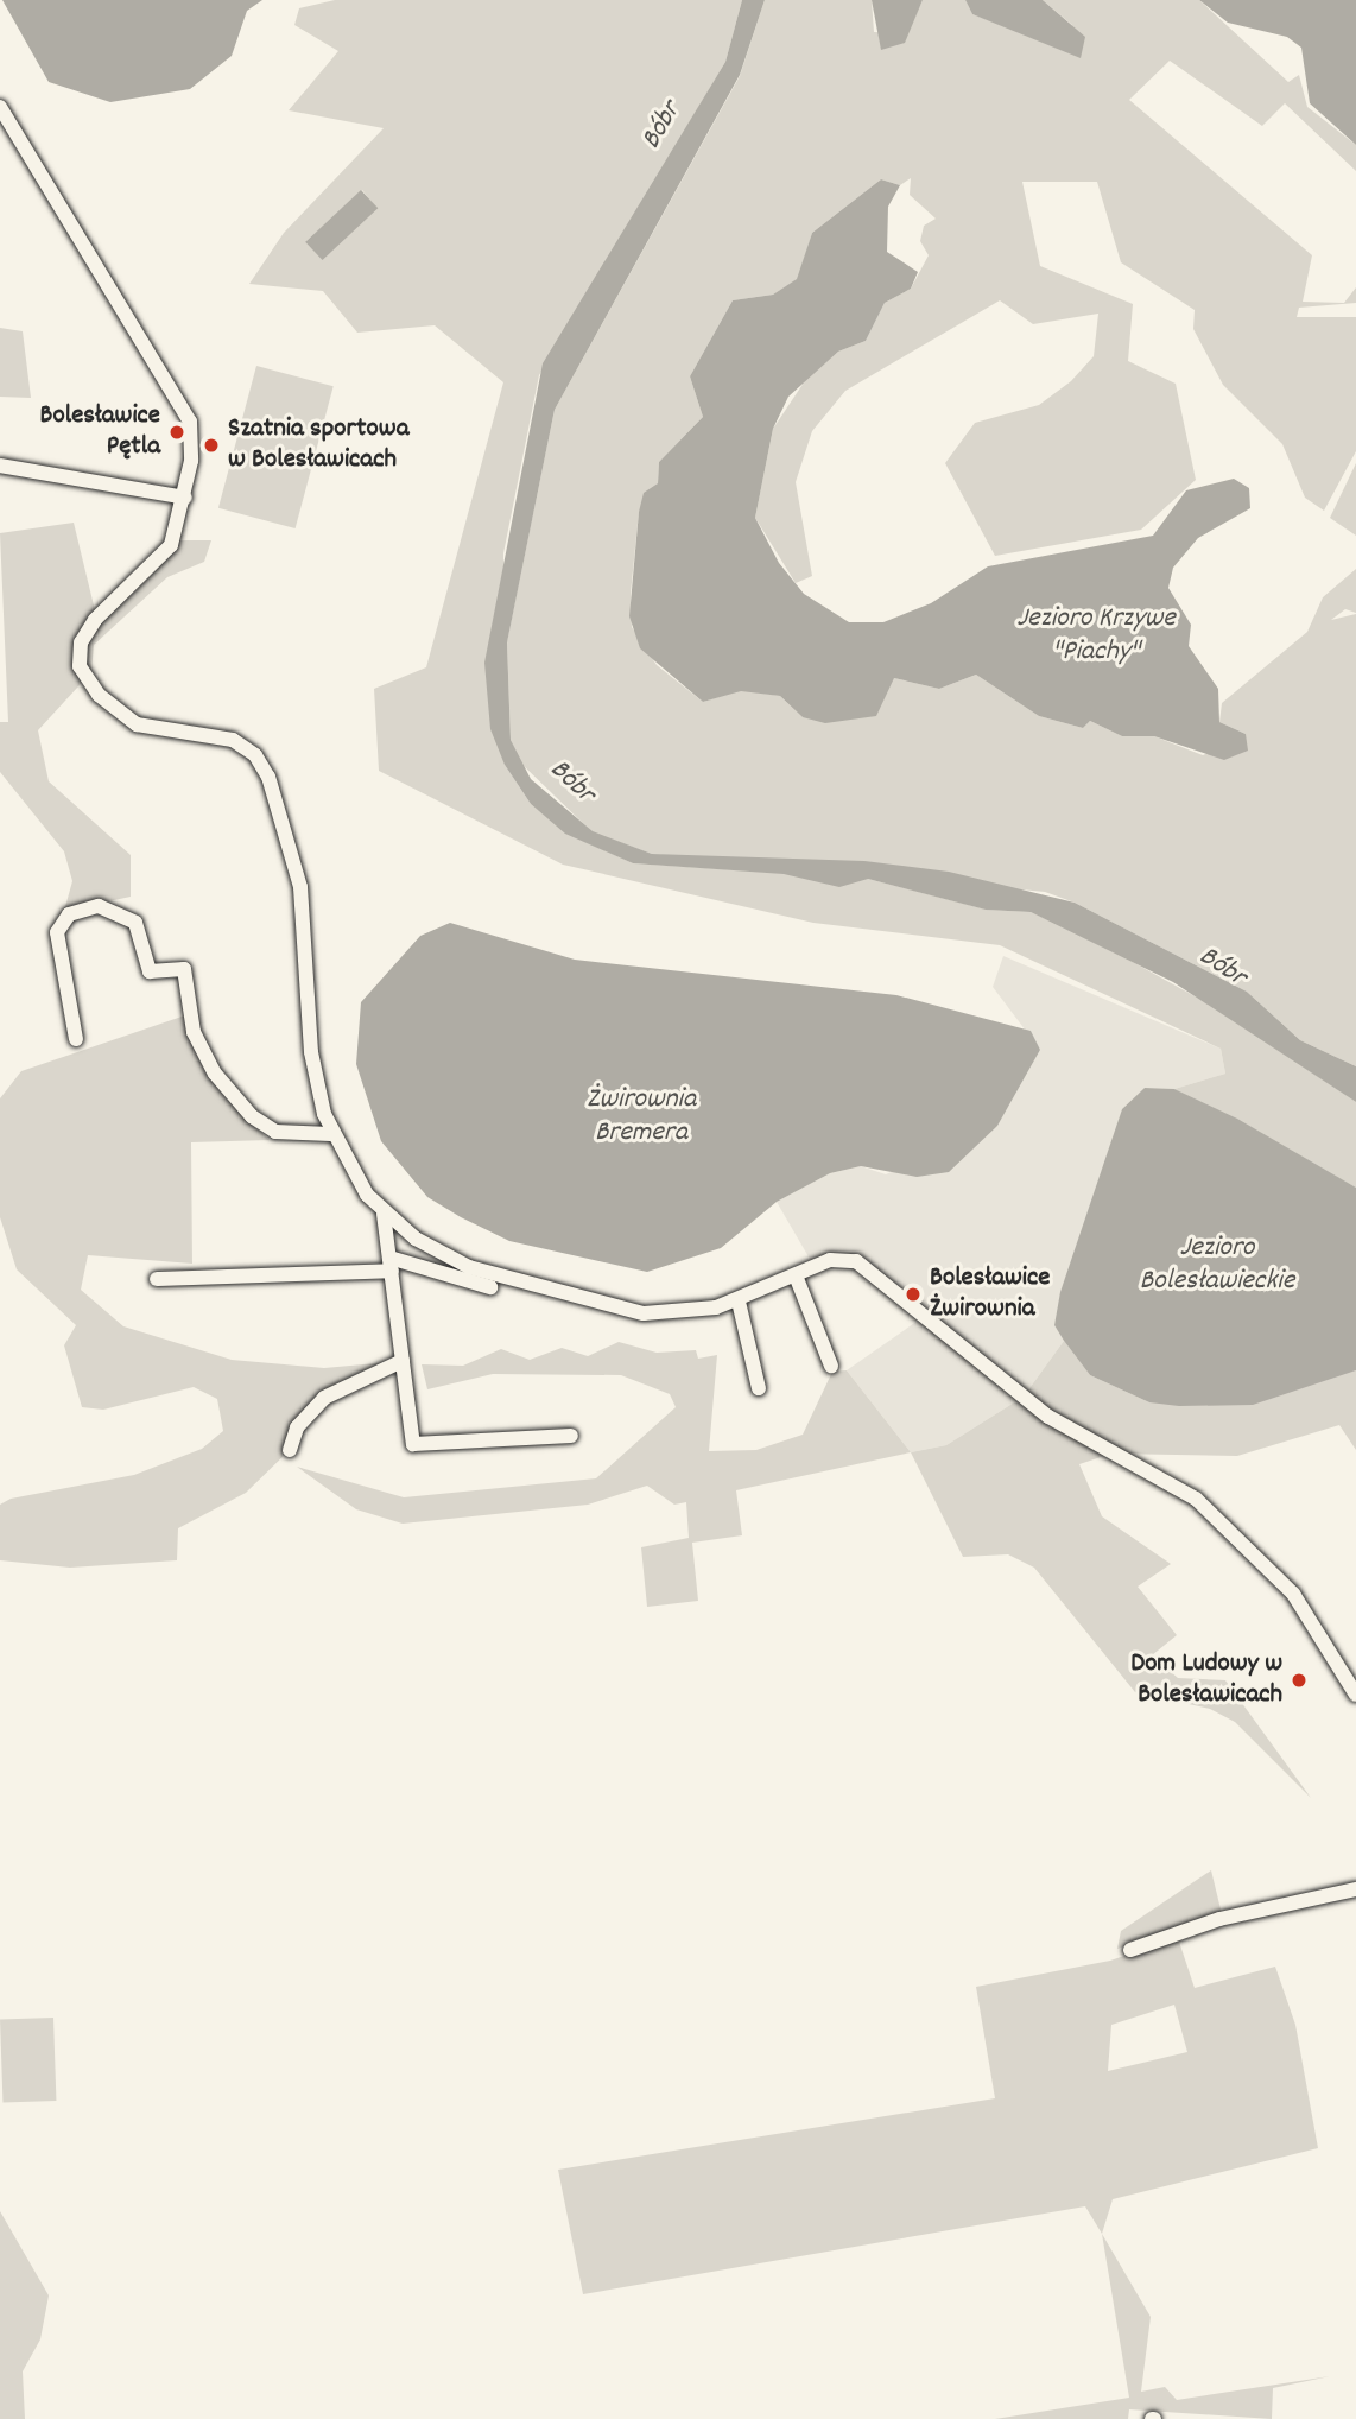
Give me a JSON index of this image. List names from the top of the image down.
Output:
{
  "water": [
    "Bóbr",
    "Jezioro Krzywe \"Piachy\"",
    "Żwirownia Bremera",
    "Jezioro Bolesławieckie"
  ],
  "places": [
    "Bolesławice Pętla",
    "Szatnia sportowa w Bolesławicach",
    "Bolesławice Żwirownia",
    "Dom Ludowy w Bolesławicach"
  ]
}
